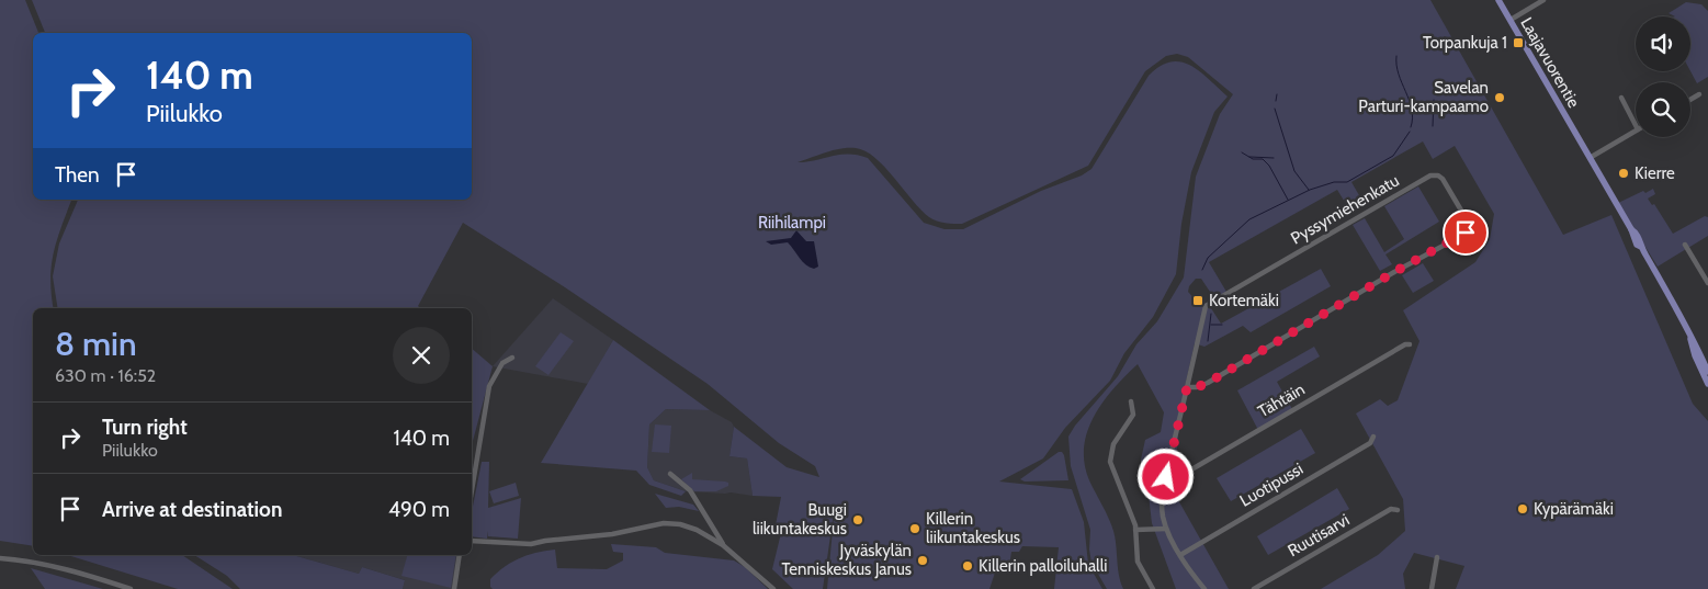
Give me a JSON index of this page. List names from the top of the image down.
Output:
{
  "streets": {
    "main road": ["Laajavuorentie"],
    "street": [
      "Pyssymiehenkatu",
      "Tähtäin",
      "Luotipussi",
      "Ruutisarvi"
    ]
  },
  "crossings": [
    ["Pyssymiehenkatu", "Tähtäin"],
    ["Pyssymiehenkatu", "Luotipussi"]
  ],
  "parks": ["Riihilampi"],
  "places": {
    "transit": ["Torpankuja 1", "Kortemäki"],
    "other": [
      "Savelan Parturi-kampaamo",
      "Kierre",
      "Kypärämäki",
      "Buugi liikuntakeskus",
      "Killerin liikuntakeskus",
      "Jyväskylän Tenniskeskus Janus",
      "Killerin palloiluhalli"
    ]
  },
  "page": {
    "turn": ["140 m", "Piilukko"],
    "then": "Then",
    "heading": ["8 min", "630 m · 16:52"],
    "list": [
      {
        "name": "Turn right",
        "note": "Piilukko",
        "value": "140 m"
      },
      {
        "name": "Arrive at destination",
        "value": "490 m"
      }
    ]
  }
}
